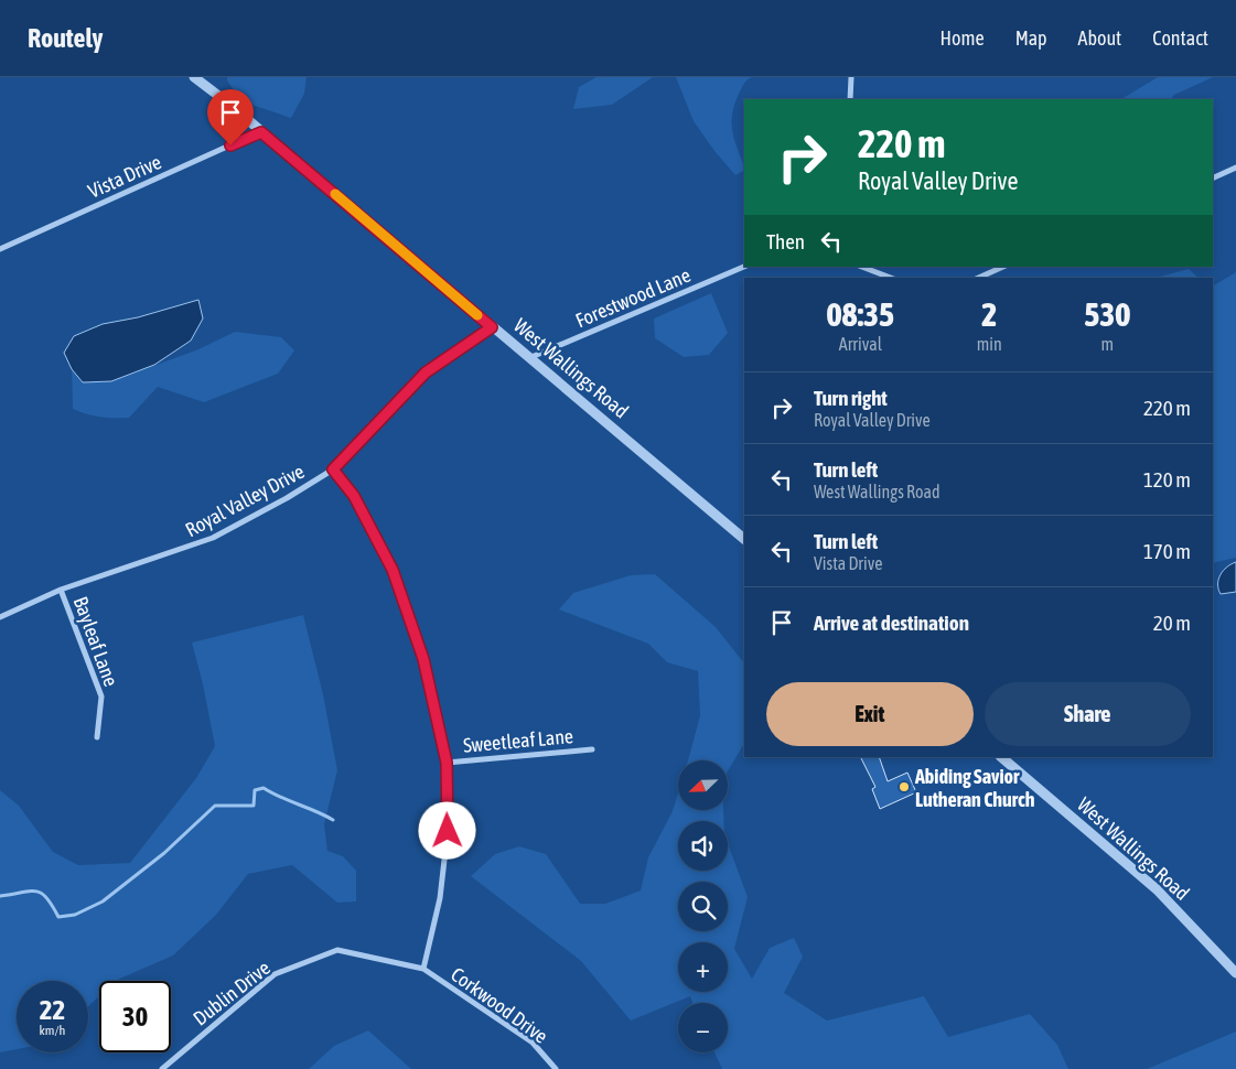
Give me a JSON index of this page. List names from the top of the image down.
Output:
{
  "streets": {
    "street": [
      "Vista Drive",
      "Forestwood Lane",
      "West Wallings Road",
      "Royal Valley Drive",
      "Bayleaf Lane",
      "Sweetleaf Lane",
      "Dublin Drive",
      "Corkwood Drive"
    ]
  },
  "crossings": [
    ["Vista Drive", "West Wallings Road"],
    ["Forestwood Lane", "West Wallings Road"],
    ["West Wallings Road", "Royal Valley Drive"],
    ["Royal Valley Drive", "Bayleaf Lane"],
    ["Dublin Drive", "Corkwood Drive"]
  ],
  "places": ["Abiding Savior Lutheran Church"],
  "north": "bottom left",
  "page": {
    "header": "Routely",
    "nav": [
      "Home",
      "Map",
      "About",
      "Contact"
    ],
    "turn": ["220 m", "Royal Valley Drive"],
    "then": "Then",
    "eta": [
      "08:35",
      "Arrival",
      "2",
      "min",
      "530",
      "m"
    ],
    "list": [
      {
        "name": "Turn right",
        "note": "Royal Valley Drive",
        "value": "220 m"
      },
      {
        "name": "Turn left",
        "note": "West Wallings Road",
        "value": "120 m"
      },
      {
        "name": "Turn left",
        "note": "Vista Drive",
        "value": "170 m"
      },
      {
        "name": "Arrive at destination",
        "value": "20 m"
      }
    ],
    "buttons": ["Exit", "Share"],
    "map_buttons": ["+", "−"],
    "speed": "22 km/h",
    "limit": "30"
  }
}
